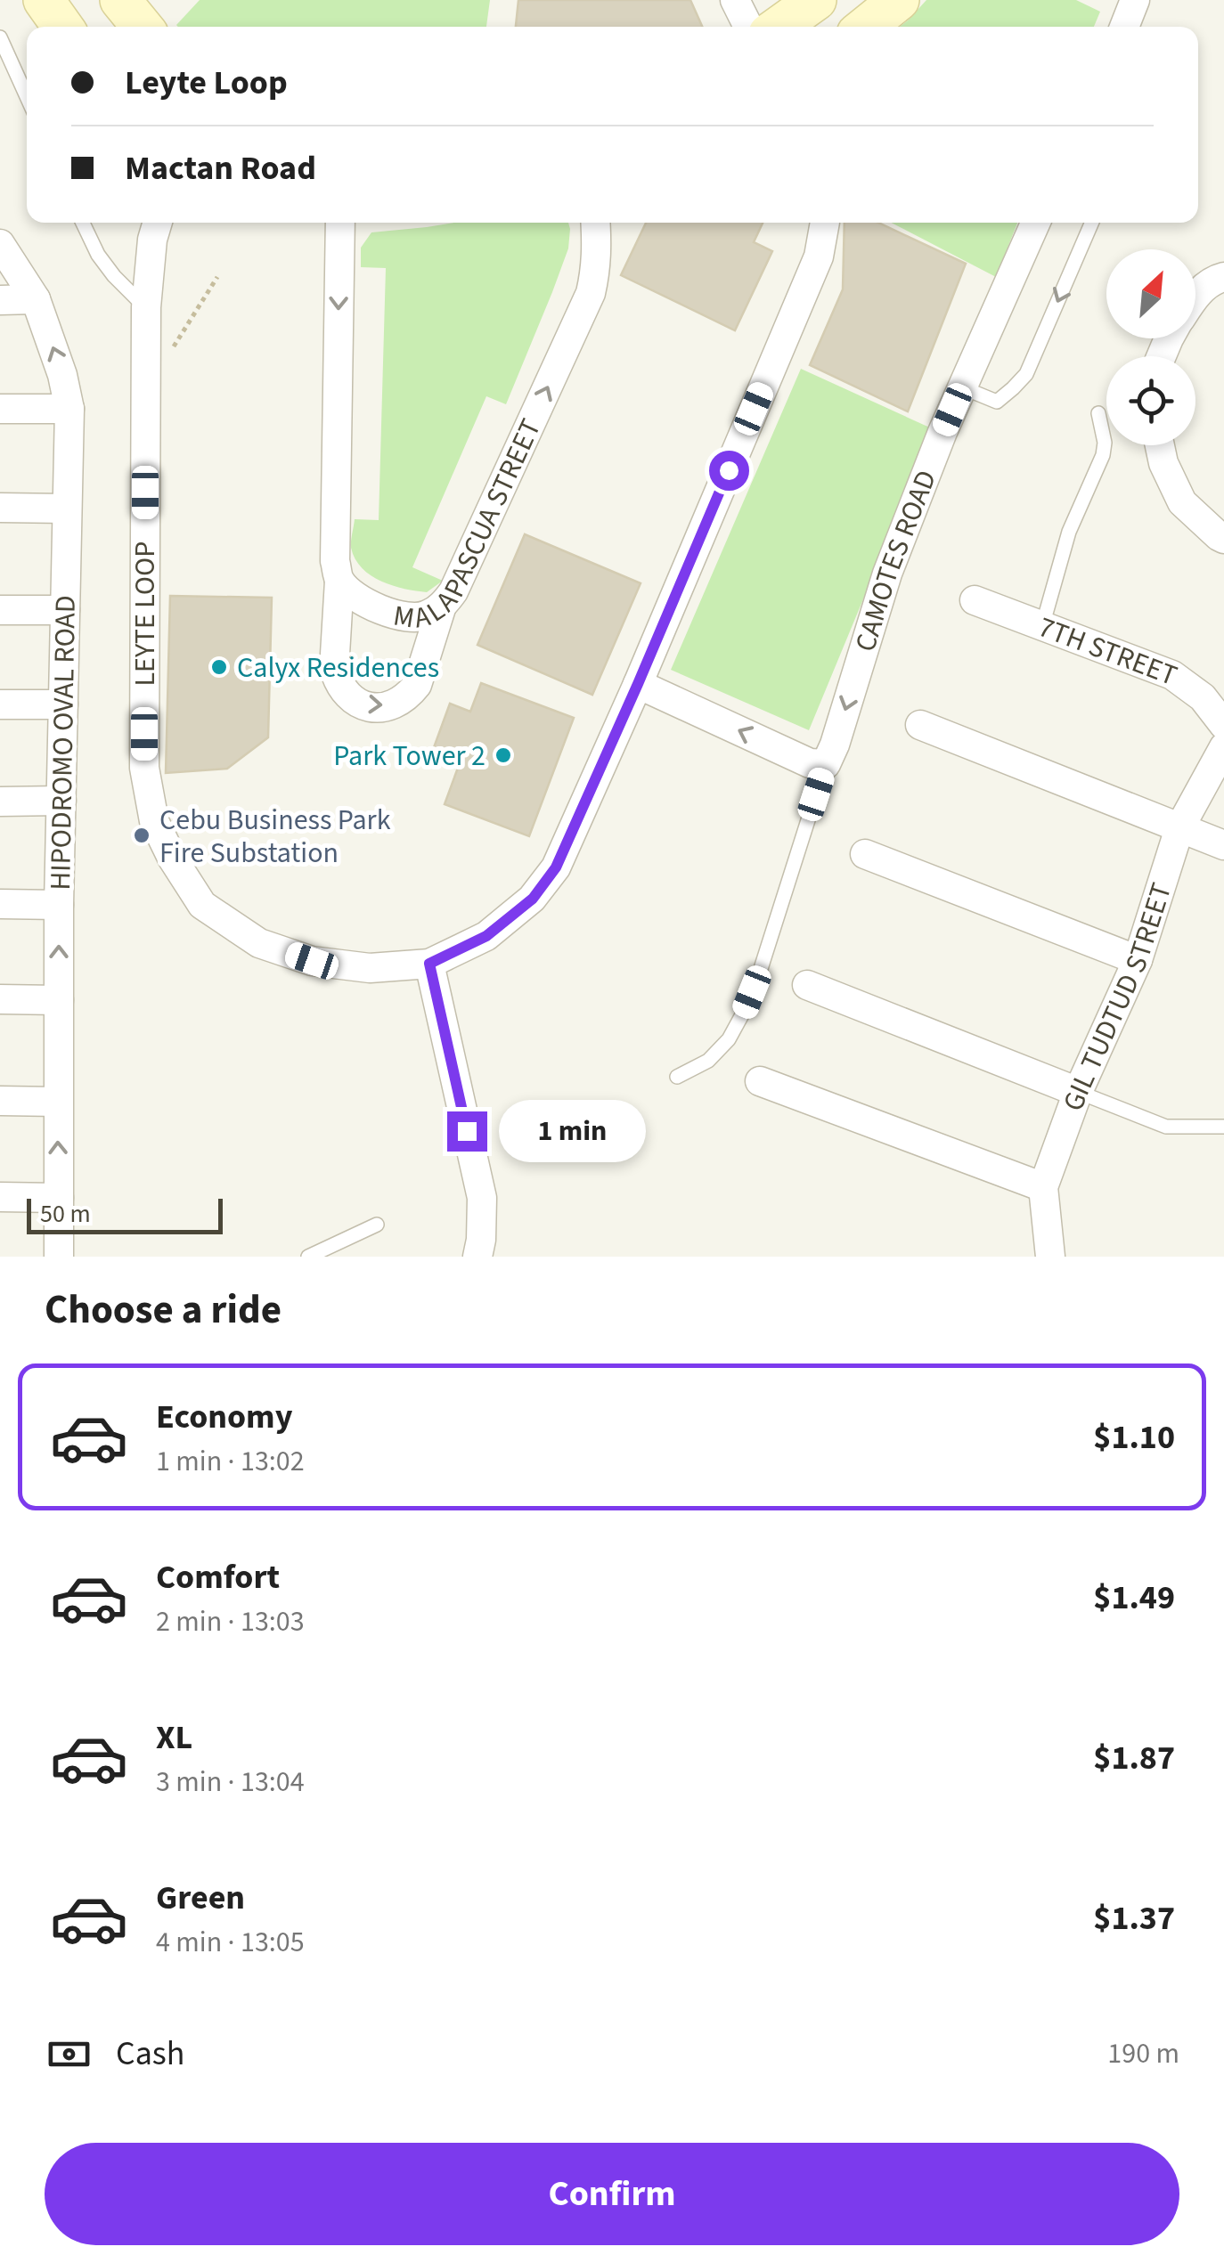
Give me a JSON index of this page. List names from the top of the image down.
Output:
{
  "streets": {
    "street": [
      "MALAPASCUA STREET",
      "CAMOTES ROAD",
      "LEYTE LOOP",
      "7TH STREET",
      "HIPODROMO OVAL ROAD",
      "GIL TUDTUD STREET"
    ]
  },
  "one_way": ["CAMOTES ROAD"],
  "places": ["Calyx Residences", "Park Tower 2", "Cebu Business Park Fire Substation"],
  "scale_bar": "50 m",
  "north": "top right",
  "page": {
    "banner": ["Leyte Loop", "Mactan Road"],
    "bubble": "1 min",
    "scale": "50 m",
    "heading": "Choose a ride",
    "list": [
      {
        "name": "Economy",
        "note": "1 min · 13:02",
        "value": "$1.10"
      },
      {
        "name": "Comfort",
        "note": "2 min · 13:03",
        "value": "$1.49"
      },
      {
        "name": "XL",
        "note": "3 min · 13:04",
        "value": "$1.87"
      },
      {
        "name": "Green",
        "note": "4 min · 13:05",
        "value": "$1.37"
      }
    ],
    "pay": ["Cash", "190 m"],
    "buttons": "Confirm"
  }
}
